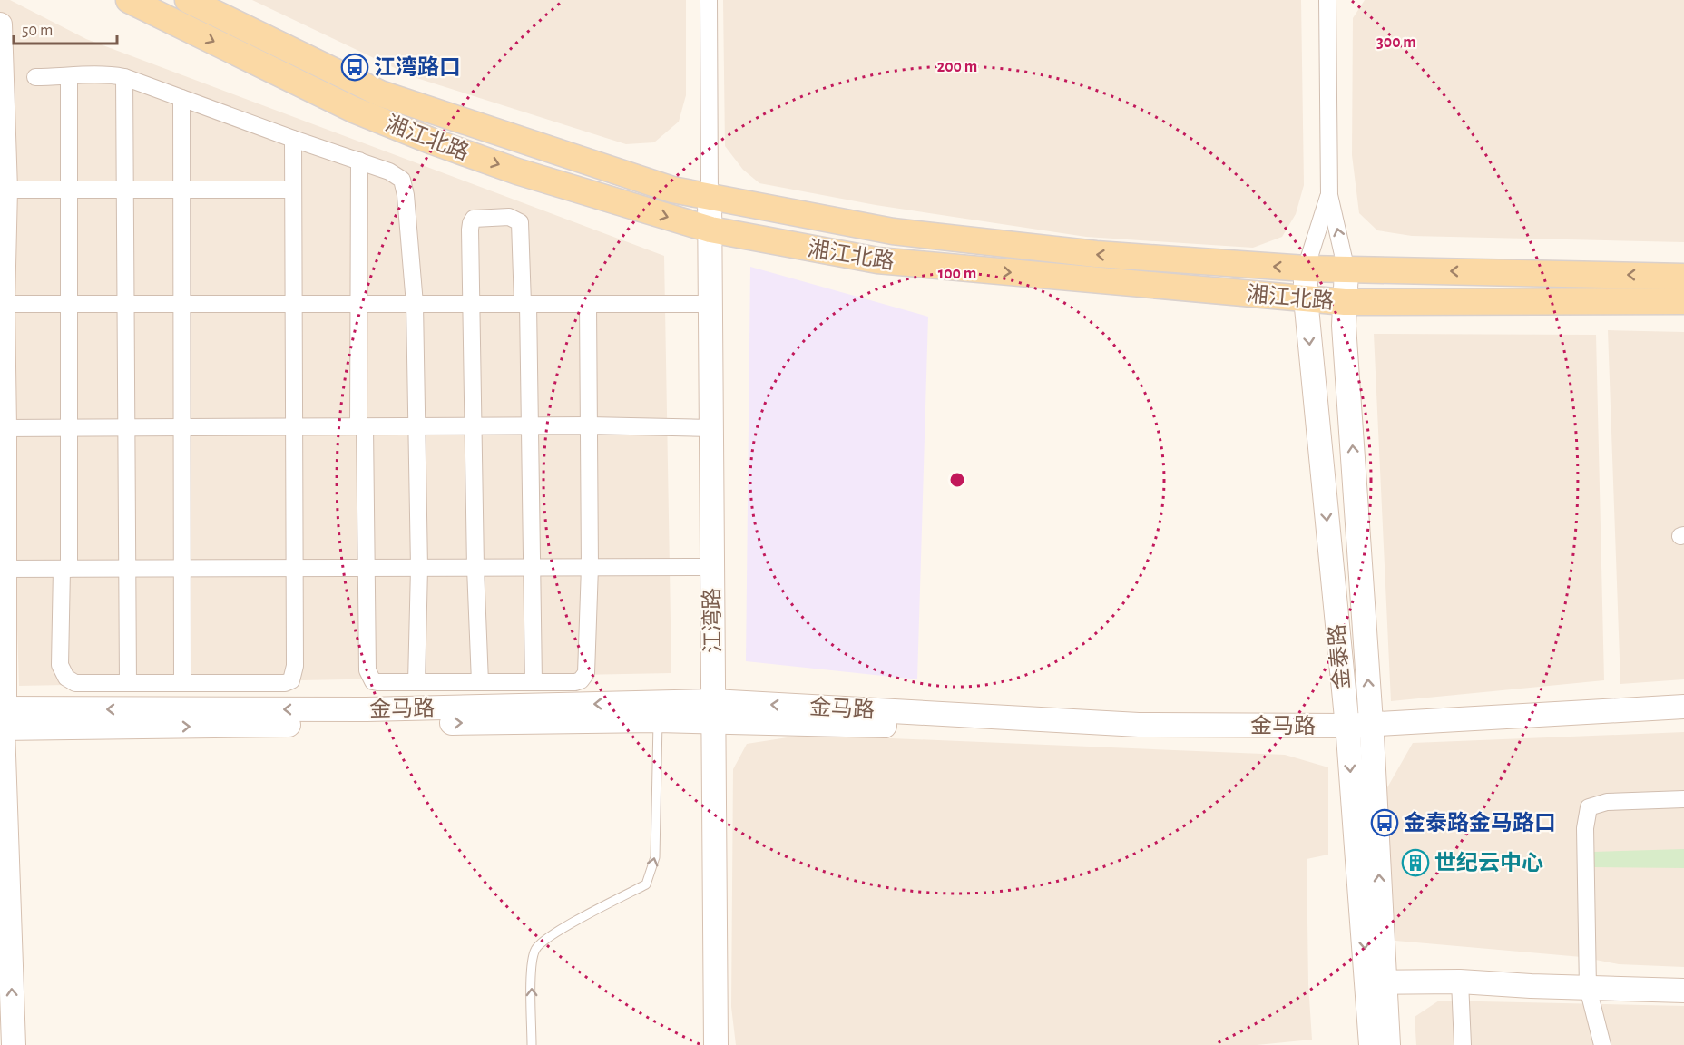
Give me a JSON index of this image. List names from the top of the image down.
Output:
{
  "streets": {
    "main road": ["湘江北路"],
    "street": ["江湾路", "金泰路", "金马路"]
  },
  "crossings": [
    ["湘江北路", "江湾路"],
    ["湘江北路", "金泰路"],
    ["江湾路", "金马路"],
    ["金泰路", "金马路"]
  ],
  "places": {
    "bus stop": ["江湾路口", "金泰路金马路口"],
    "building": ["世纪云中心"]
  },
  "scale_bar": "50 m",
  "rings": ["300 m", "200 m", "100 m"]
}
